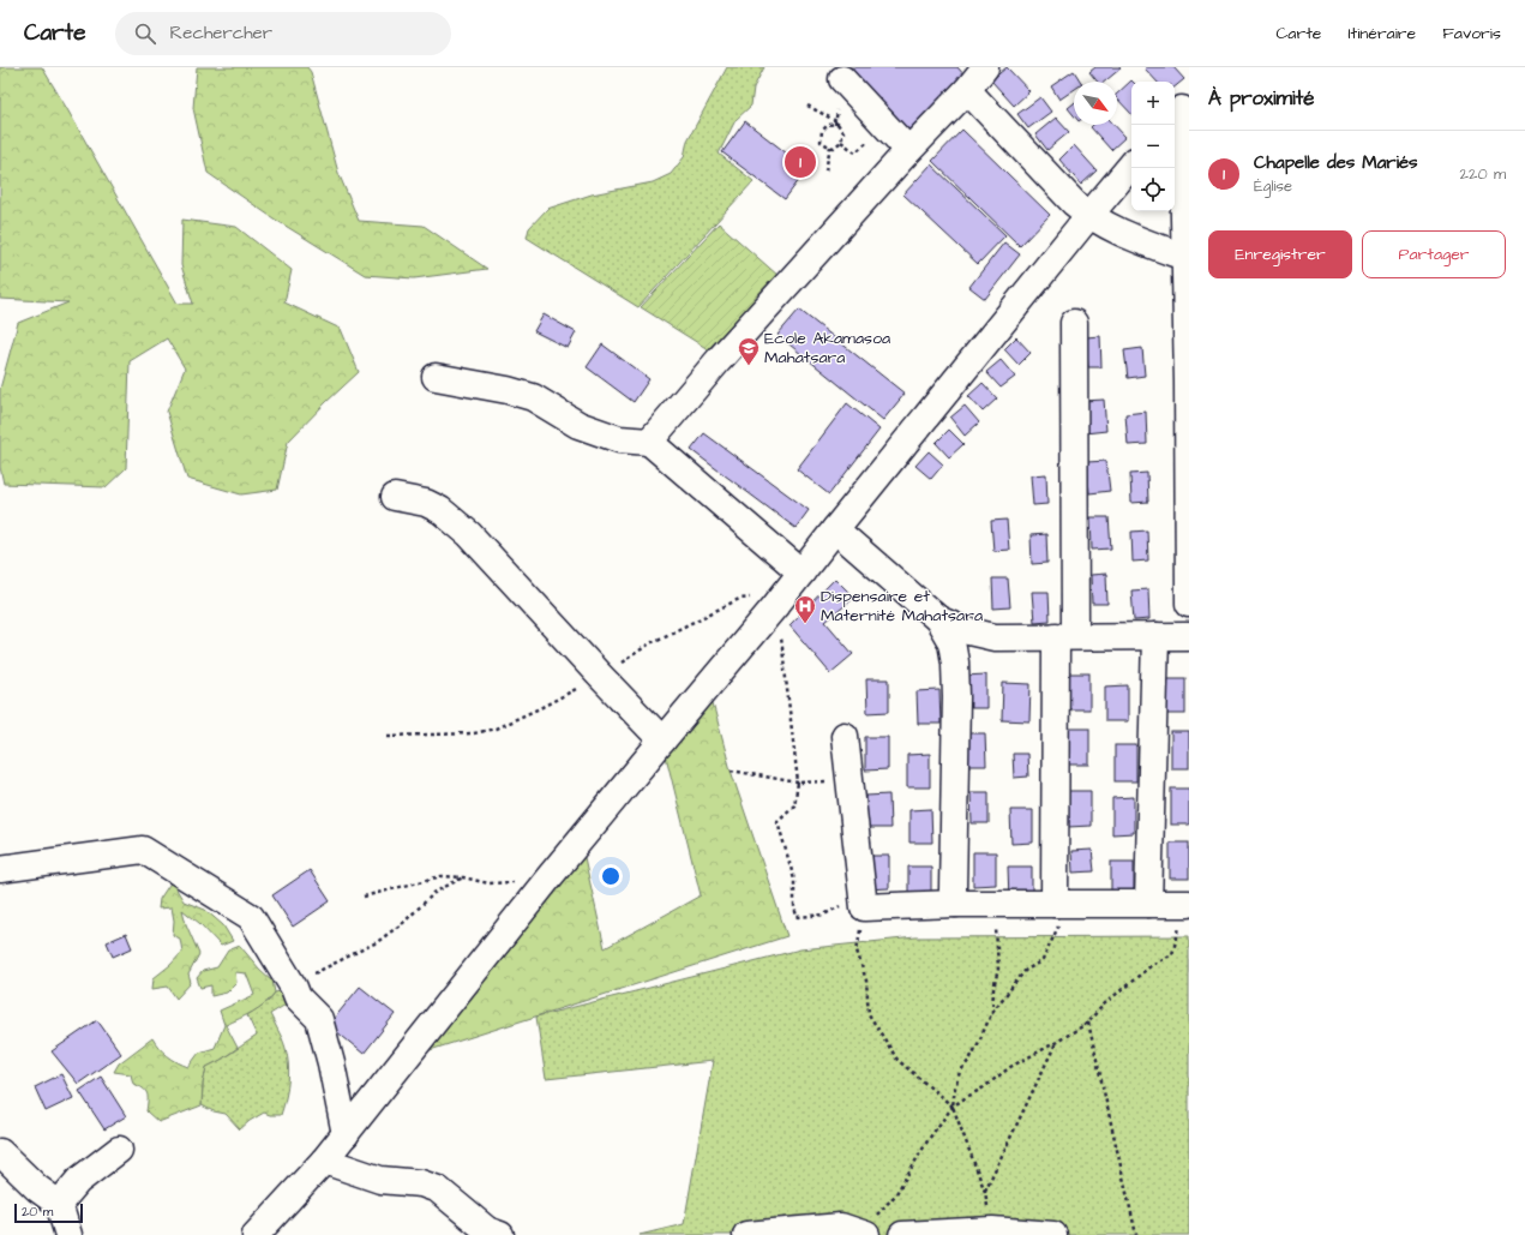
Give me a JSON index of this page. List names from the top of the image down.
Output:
{
  "places": {
    "school or university": ["Ecole Akamasoa Mahatsara"],
    "hospital": ["Dispensaire et Maternité Mahatsara"]
  },
  "scale_bar": "20 m",
  "north": "bottom right",
  "page": {
    "header": "Carte",
    "search": "Rechercher",
    "nav": ["Carte", "Itinéraire", "Favoris"],
    "heading": "À proximité",
    "map_buttons": ["+", "−"],
    "list": [
      {
        "mark": "1",
        "name": "Chapelle des Mariés",
        "note": "Église",
        "value": "220 m"
      }
    ],
    "pins": "1",
    "buttons": ["Enregistrer", "Partager"],
    "scale": "20 m"
  }
}
